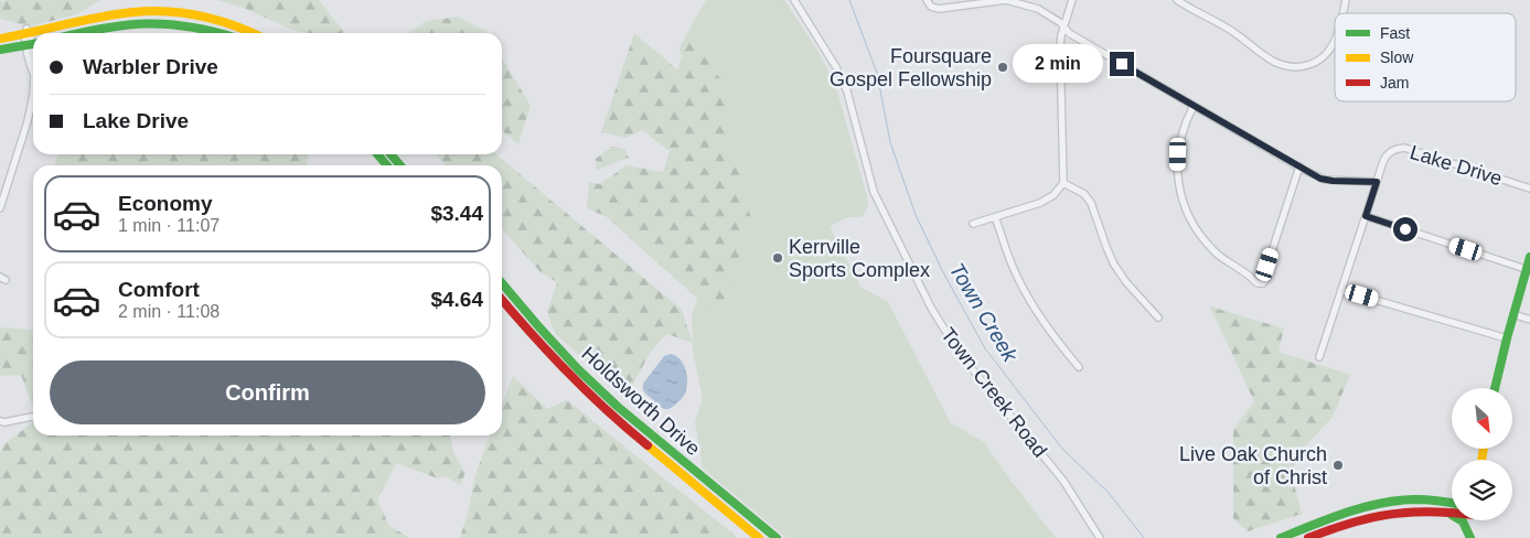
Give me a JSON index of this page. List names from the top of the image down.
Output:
{
  "streets": {
    "main road": ["Holdsworth Drive"],
    "street": ["Lake Drive", "Town Creek Road"]
  },
  "water": ["Town Creek"],
  "places": ["Foursquare Gospel Fellowship", "Kerrville Sports Complex", "Live Oak Church of Christ"],
  "legend": ["Fast", "Slow", "Jam"],
  "north": "bottom right",
  "page": {
    "banner": ["Warbler Drive", "Lake Drive"],
    "bubble": "2 min",
    "list": [
      {
        "name": "Economy",
        "note": "1 min · 11:07",
        "value": "$3.44"
      },
      {
        "name": "Comfort",
        "note": "2 min · 11:08",
        "value": "$4.64"
      }
    ],
    "buttons": "Confirm"
  }
}
